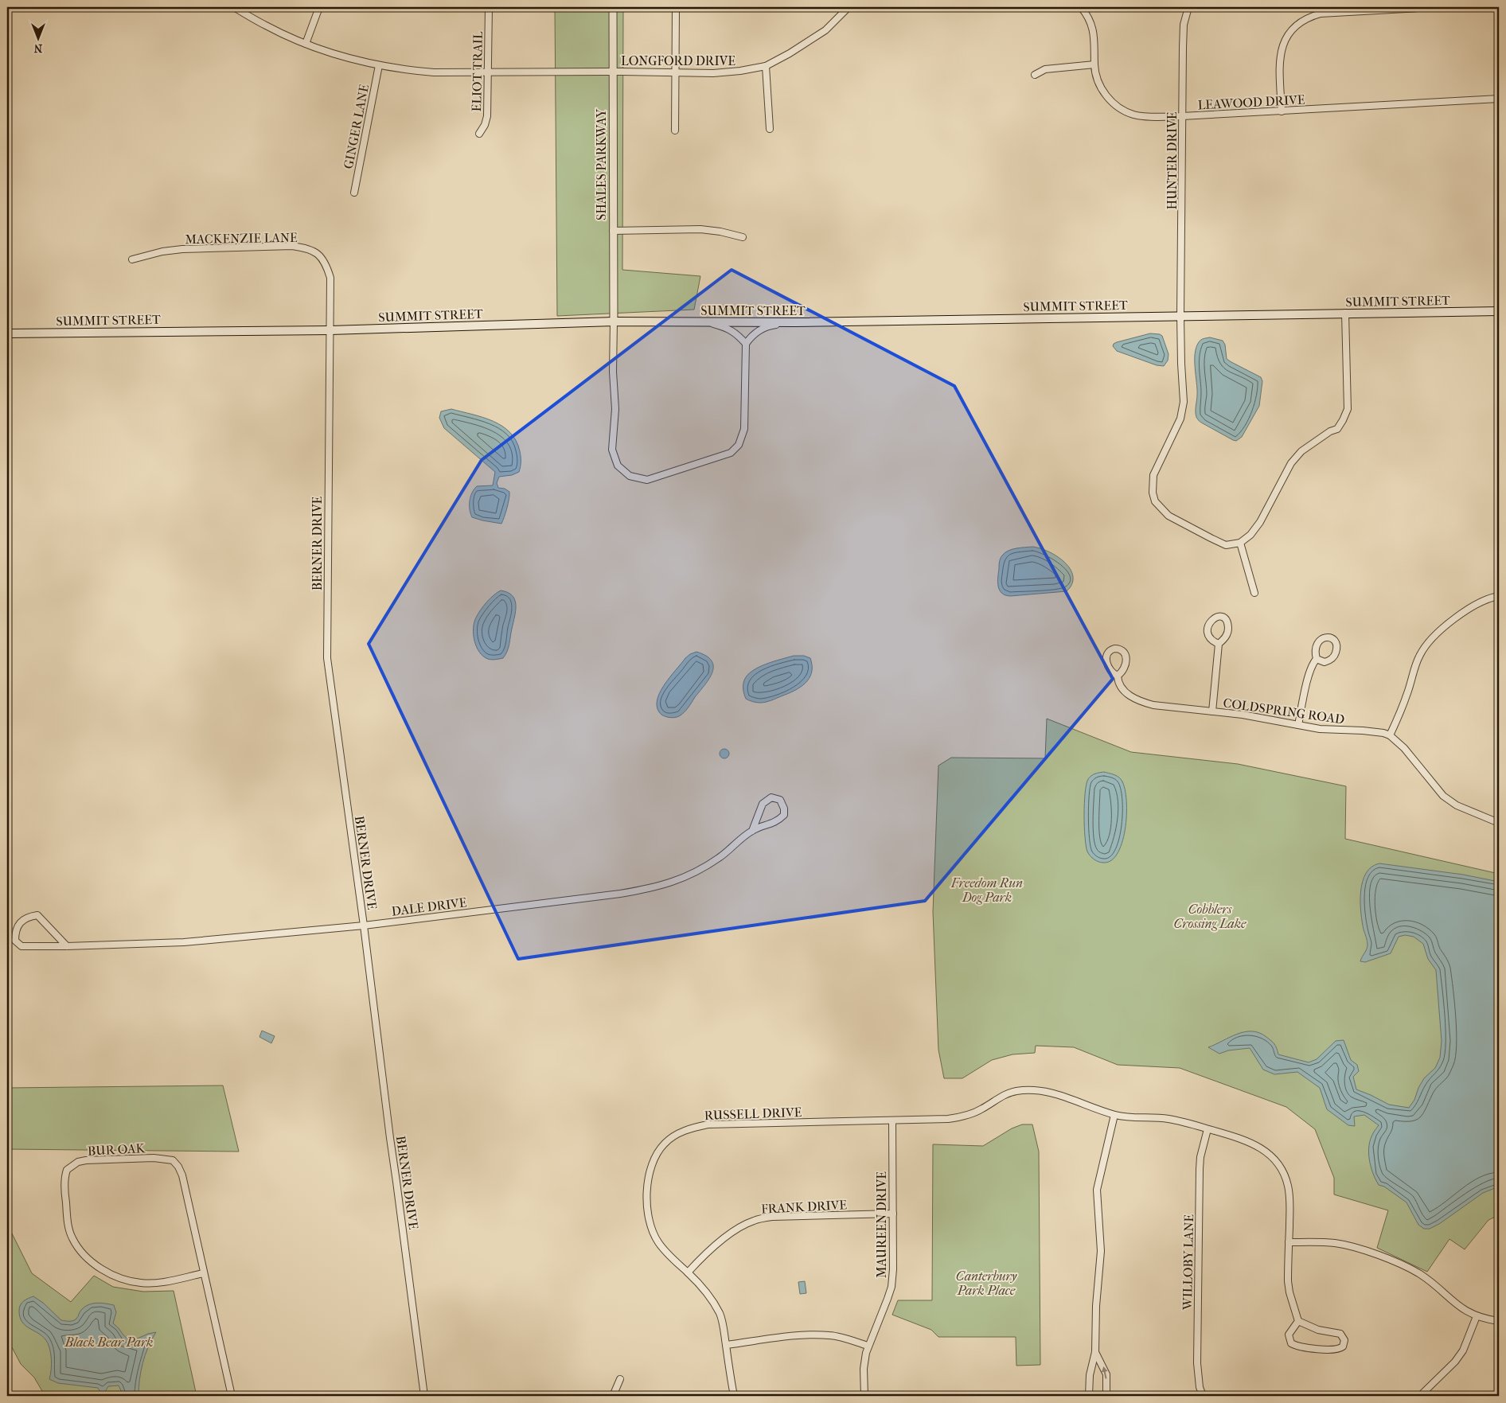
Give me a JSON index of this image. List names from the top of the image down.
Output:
{
  "streets": {
    "main road": ["SUMMIT STREET"],
    "street": [
      "LONGFORD DRIVE",
      "ELIOT TRAIL",
      "LEAWOOD DRIVE",
      "GINGER LANE",
      "HUNTER DRIVE",
      "SHALES PARKWAY",
      "MACKENZIE LANE",
      "BERNER DRIVE",
      "COLDSPRING ROAD",
      "DALE DRIVE",
      "RUSSELL DRIVE",
      "BUR OAK",
      "FRANK DRIVE",
      "MAUREEN DRIVE",
      "WILLOBY LANE"
    ]
  },
  "crossings": [
    ["LONGFORD DRIVE", "ELIOT TRAIL"],
    ["LONGFORD DRIVE", "GINGER LANE"],
    ["LONGFORD DRIVE", "SHALES PARKWAY"],
    ["LEAWOOD DRIVE", "HUNTER DRIVE"],
    ["HUNTER DRIVE", "SUMMIT STREET"],
    ["SHALES PARKWAY", "SUMMIT STREET"],
    ["MACKENZIE LANE", "SUMMIT STREET"],
    ["MACKENZIE LANE", "BERNER DRIVE"],
    ["SUMMIT STREET", "BERNER DRIVE"],
    ["BERNER DRIVE", "DALE DRIVE"],
    ["RUSSELL DRIVE", "FRANK DRIVE"],
    ["RUSSELL DRIVE", "MAUREEN DRIVE"],
    ["RUSSELL DRIVE", "WILLOBY LANE"],
    ["FRANK DRIVE", "MAUREEN DRIVE"]
  ],
  "parks": [
    "Freedom Run Dog Park",
    "Cobblers Crossing Lake",
    "Canterbury Park Place",
    "Black Bear Park"
  ],
  "north": "bottom"
}
